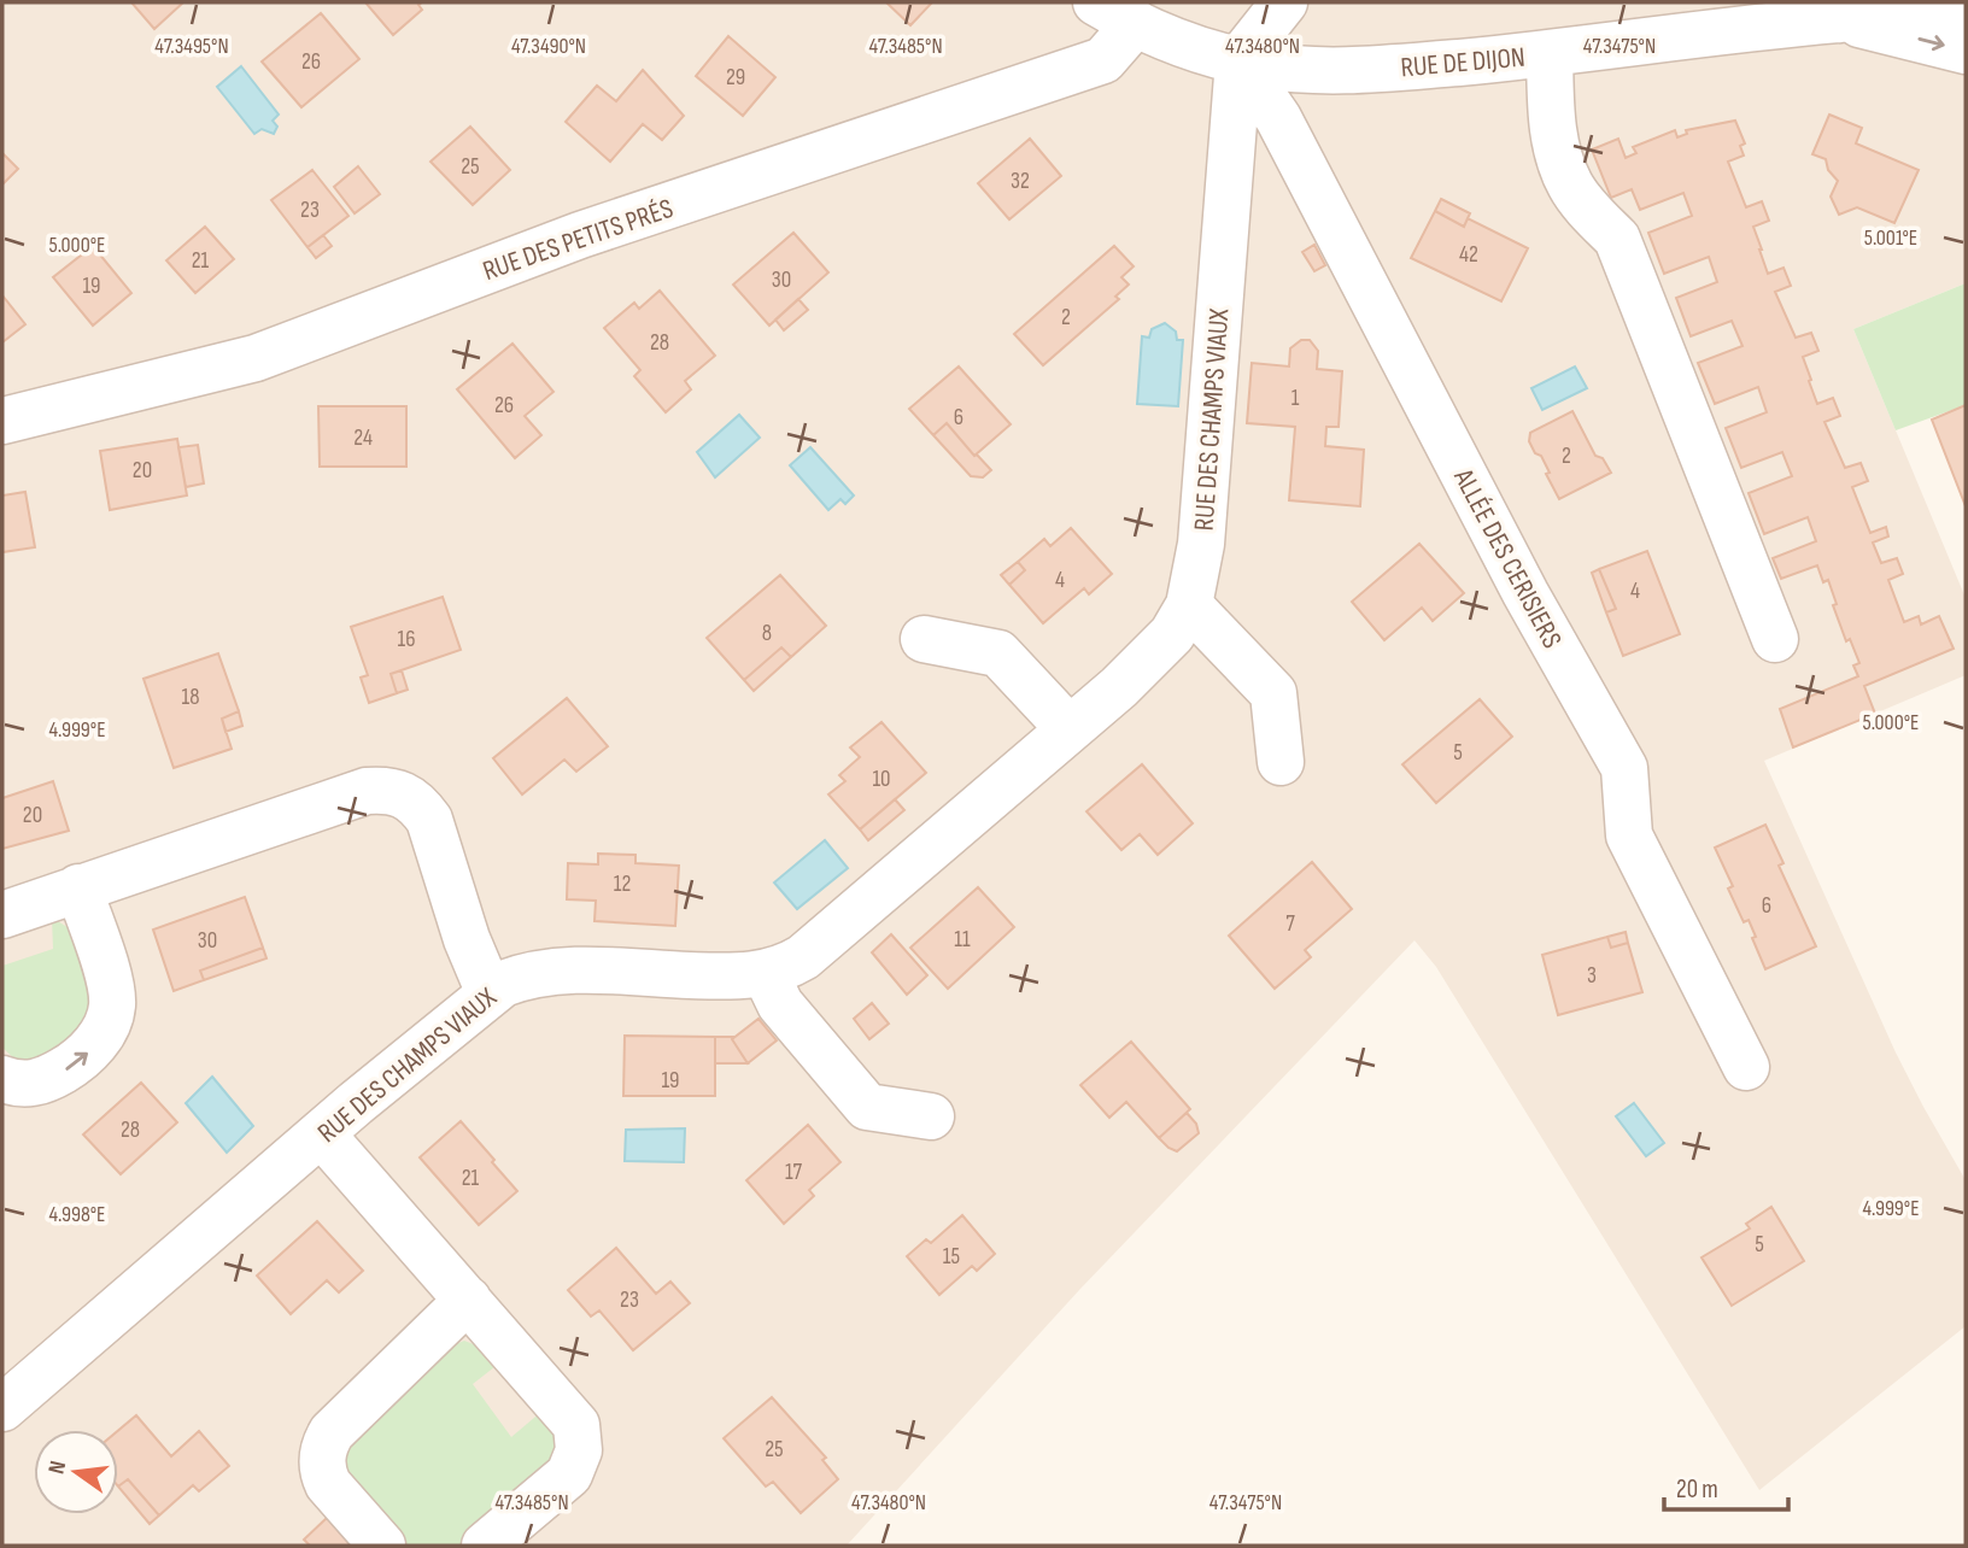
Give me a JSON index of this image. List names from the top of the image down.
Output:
{
  "streets": {
    "street": [
      "RUE DE DIJON",
      "RUE DES PETITS PRÉS",
      "RUE DES CHAMPS VIAUX",
      "ALLÉE DES CERISIERS"
    ]
  },
  "crossings": [
    ["RUE DE DIJON", "RUE DES PETITS PRÉS"],
    ["RUE DE DIJON", "RUE DES CHAMPS VIAUX"],
    ["RUE DE DIJON", "ALLÉE DES CERISIERS"],
    ["RUE DES CHAMPS VIAUX", "ALLÉE DES CERISIERS"]
  ],
  "house_numbers": [
    "26",
    "29",
    "25",
    "32",
    "23",
    "42",
    "21",
    "30",
    "19",
    "2",
    "28",
    "1",
    "26",
    "6",
    "24",
    "2",
    "20",
    "4",
    "4",
    "8",
    "16",
    "18",
    "5",
    "10",
    "20",
    "12",
    "6",
    "7",
    "11",
    "30",
    "3",
    "19",
    "28",
    "17",
    "21",
    "5",
    "15",
    "23",
    "25"
  ],
  "scale_bar": "20 m",
  "north": "left",
  "coordinates": [
    "47.3495°N",
    "47.3490°N",
    "47.3485°N",
    "47.3480°N",
    "47.3475°N",
    "5.001°E",
    "5.000°E",
    "4.999°E",
    "4.998°E"
  ]
}
